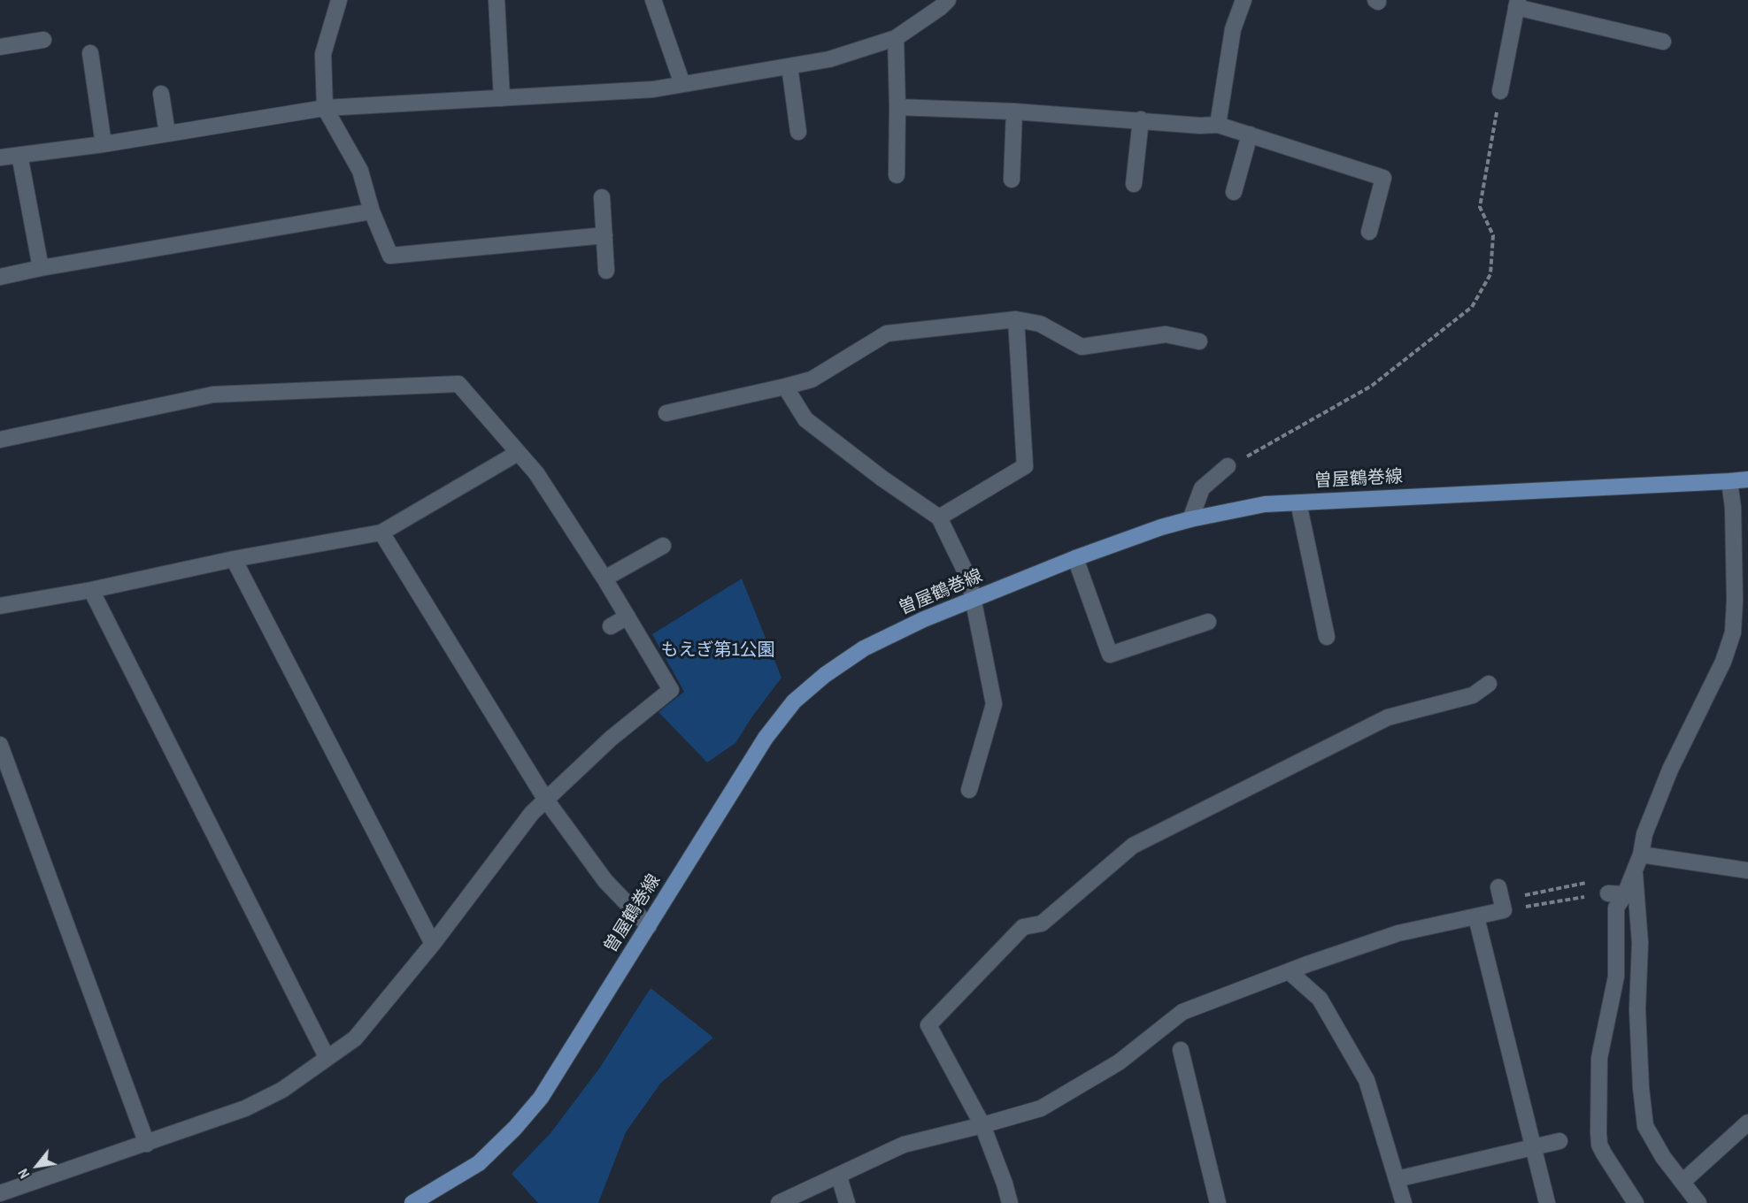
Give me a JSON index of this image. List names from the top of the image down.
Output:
{
  "streets": {
    "main road": ["曽屋鶴巻線"]
  },
  "parks": ["もえぎ第1公園"],
  "north": "bottom left"
}
